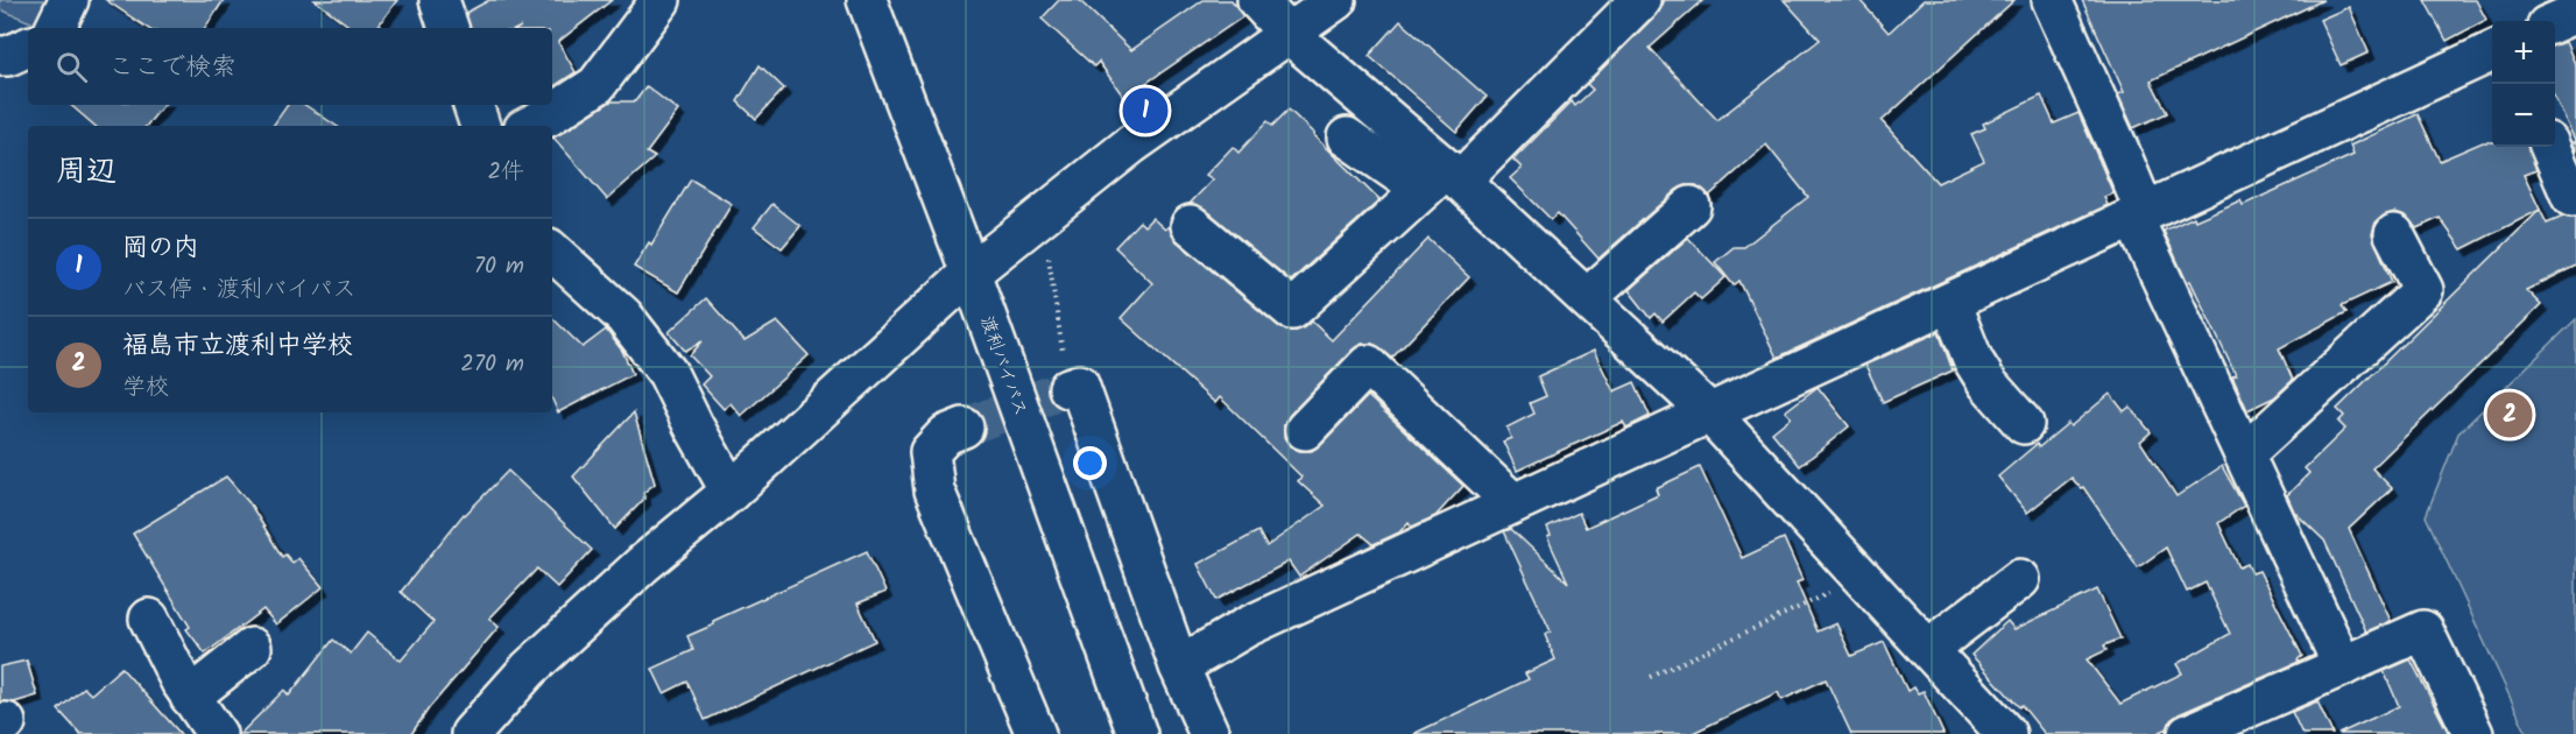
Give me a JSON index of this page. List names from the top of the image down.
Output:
{
  "streets": {
    "main road": ["渡利バイパス"]
  },
  "page": {
    "map_buttons": ["+", "−"],
    "search": "ここで検索",
    "pins": ["1", "2"],
    "heading": ["周辺", "2件"],
    "list": [
      {
        "mark": "1",
        "name": "岡の内",
        "note": "バス停 · 渡利バイパス",
        "value": "70 m"
      },
      {
        "mark": "2",
        "name": "福島市立渡利中学校",
        "note": "学校",
        "value": "270 m"
      }
    ]
  }
}
